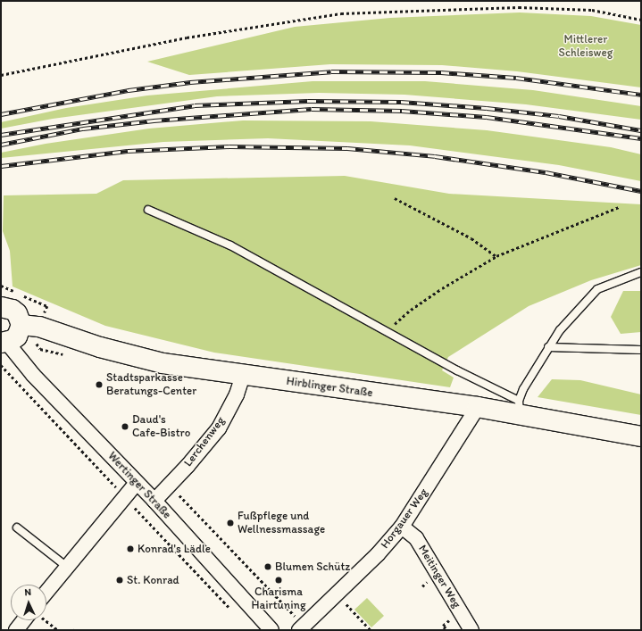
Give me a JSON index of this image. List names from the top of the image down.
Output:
{
  "streets": {
    "street": [
      "Hirblinger Straße",
      "Lerchenweg",
      "Wertinger Straße",
      "Horgauer Weg",
      "Meitinger Weg"
    ]
  },
  "crossings": [
    ["Hirblinger Straße", "Lerchenweg"],
    ["Hirblinger Straße", "Horgauer Weg"],
    ["Lerchenweg", "Wertinger Straße"],
    ["Horgauer Weg", "Meitinger Weg"]
  ],
  "parks": ["Mittlerer Schleisweg"],
  "places": [
    "Stadtsparkasse Beratungs-Center",
    "Daud's Cafe-Bistro",
    "Fußpflege und Wellnessmassage",
    "Konrad's Lädle",
    "Blumen Schütz",
    "St. Konrad",
    "Charisma Hairtuning"
  ],
  "north": "top"
}
